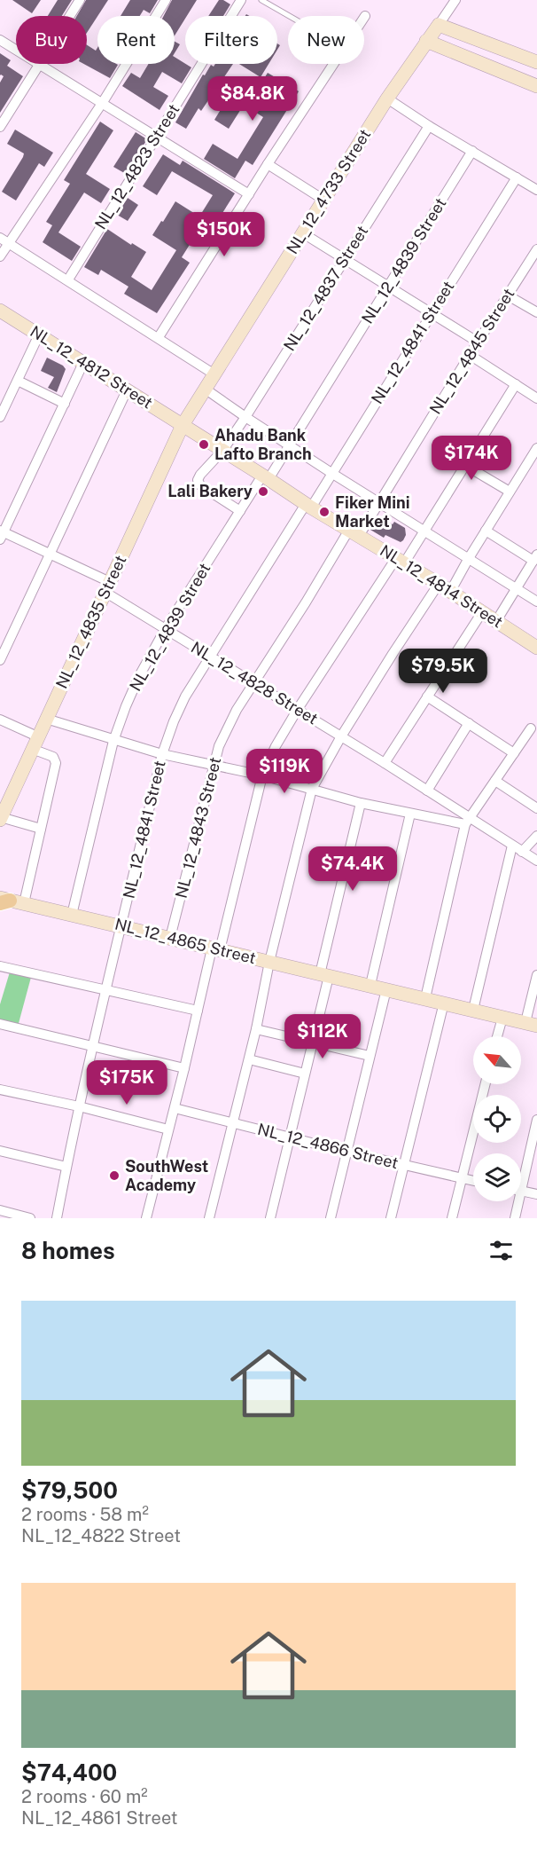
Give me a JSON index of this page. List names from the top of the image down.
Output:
{
  "streets": {
    "street": [
      "NL_12_4823 Street",
      "NL_12_4733 Street",
      "NL_12_4839 Street",
      "NL_12_4837 Street",
      "NL_12_4841 Street",
      "NL_12_4845 Street",
      "NL_12_4812 Street",
      "NL_12_4814 Street",
      "NL_12_4835 Street",
      "NL_12_4828 Street",
      "NL_12_4843 Street",
      "NL_12_4865 Street",
      "NL_12_4866 Street"
    ]
  },
  "crossings": [
    ["NL_12_4733 Street", "NL_12_4812 Street"],
    ["NL_12_4733 Street", "NL_12_4814 Street"],
    ["NL_12_4733 Street", "NL_12_4835 Street"],
    ["NL_12_4839 Street", "NL_12_4837 Street"],
    ["NL_12_4839 Street", "NL_12_4814 Street"],
    ["NL_12_4839 Street", "NL_12_4828 Street"],
    ["NL_12_4839 Street", "NL_12_4865 Street"],
    ["NL_12_4837 Street", "NL_12_4814 Street"],
    ["NL_12_4841 Street", "NL_12_4814 Street"],
    ["NL_12_4841 Street", "NL_12_4828 Street"],
    ["NL_12_4841 Street", "NL_12_4865 Street"],
    ["NL_12_4845 Street", "NL_12_4814 Street"],
    ["NL_12_4845 Street", "NL_12_4843 Street"],
    ["NL_12_4812 Street", "NL_12_4814 Street"],
    ["NL_12_4812 Street", "NL_12_4835 Street"],
    ["NL_12_4814 Street", "NL_12_4835 Street"],
    ["NL_12_4814 Street", "NL_12_4843 Street"],
    ["NL_12_4835 Street", "NL_12_4828 Street"],
    ["NL_12_4828 Street", "NL_12_4843 Street"],
    ["NL_12_4843 Street", "NL_12_4865 Street"]
  ],
  "places": [
    "Ahadu Bank Lafto Branch",
    "Lali Bakery",
    "Fiker Mini Market",
    "SouthWest Academy"
  ],
  "north": "top left",
  "page": {
    "chip": [
      "Buy",
      "Rent",
      "Filters",
      "New"
    ],
    "price": [
      "$84.8K",
      "$150K",
      "$174K",
      "$79.5K",
      "$119K",
      "$74.4K",
      "$112K",
      "$175K"
    ],
    "heading": "8 homes",
    "list": [
      {
        "name": "$79,500",
        "note": "2 rooms · 58 m² · NL_12_4822 Street"
      },
      {
        "name": "$74,400",
        "note": "2 rooms · 60 m² · NL_12_4861 Street"
      }
    ]
  }
}
